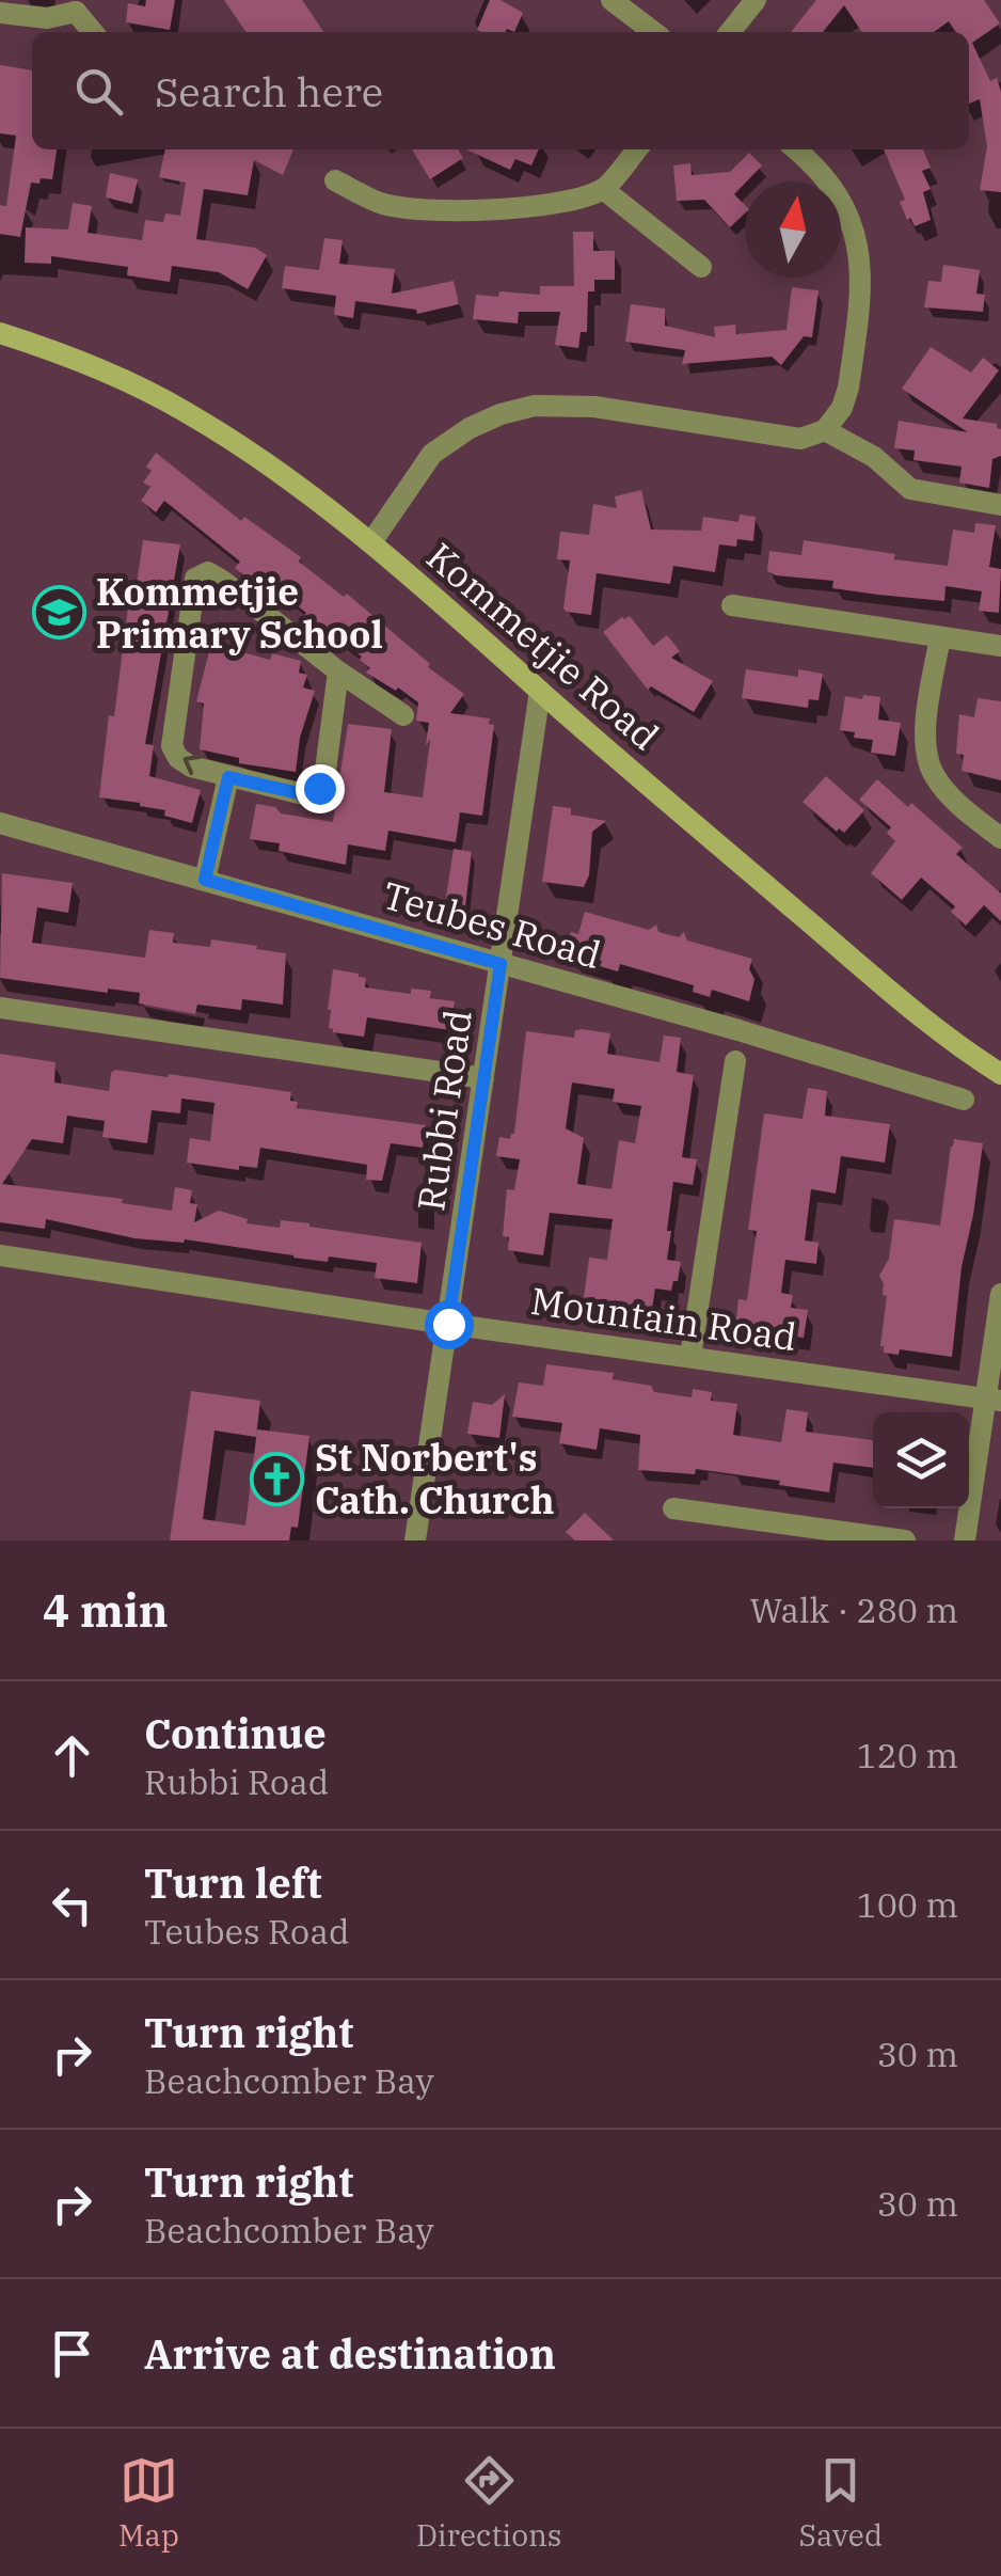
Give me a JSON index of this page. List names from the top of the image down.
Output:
{
  "streets": {
    "main road": ["Kommetjie Road"],
    "street": ["Teubes Road", "Rubbi Road", "Mountain Road"]
  },
  "crossings": [
    ["Kommetjie Road", "Rubbi Road"],
    ["Teubes Road", "Rubbi Road"],
    ["Rubbi Road", "Mountain Road"]
  ],
  "places": {
    "school or university": ["Kommetjie Primary School"],
    "church": ["St Norbert's Cath. Church"]
  },
  "north": "top",
  "page": {
    "search": "Search here",
    "heading": ["4 min", "Walk · 280 m"],
    "list": [
      ["Continue", "Rubbi Road", "120 m"],
      ["Turn left", "Teubes Road", "100 m"],
      ["Turn right", "Beachcomber Bay", "30 m"],
      ["Turn right", "Beachcomber Bay", "30 m"],
      "Arrive at destination"
    ],
    "nav": ["Map", "Directions", "Saved"]
  }
}
